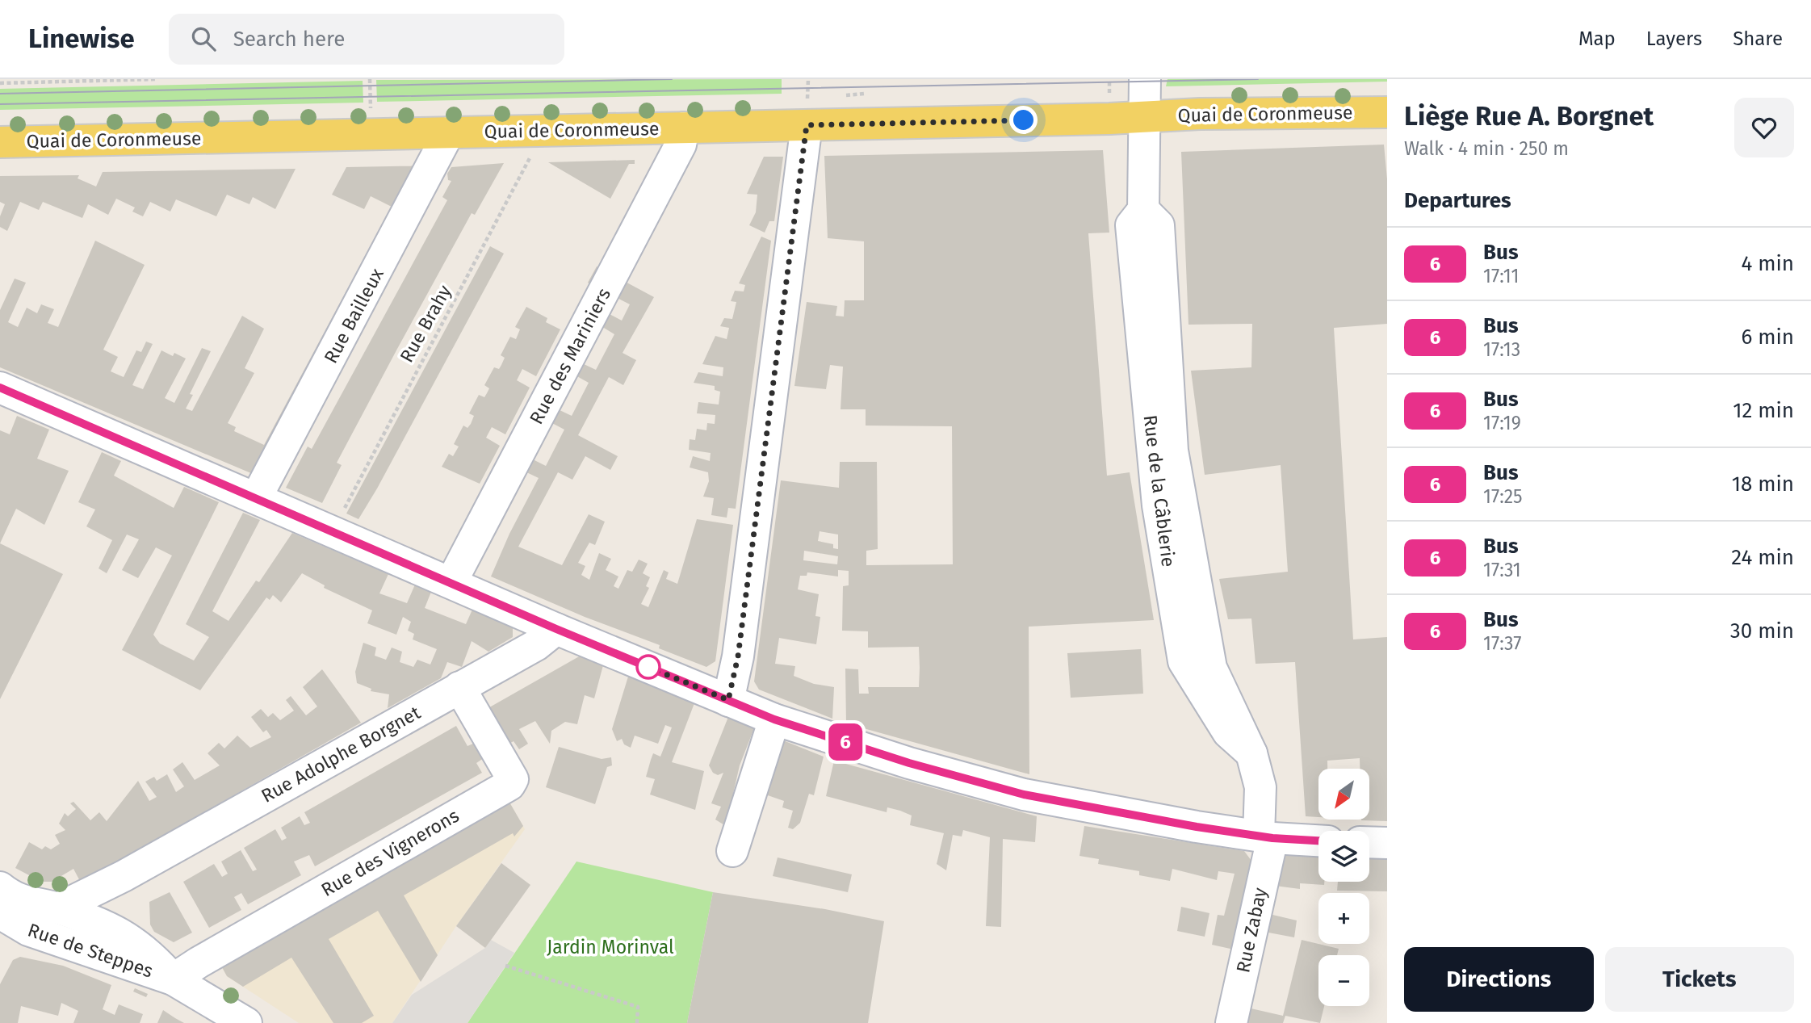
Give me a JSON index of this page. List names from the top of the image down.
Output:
{
  "streets": {
    "main road": ["Quai de Coronmeuse"],
    "street": [
      "Rue Bailleux",
      "Rue des Mariniers",
      "Rue de la Câblerie",
      "Rue Adolphe Borgnet",
      "Rue des Vignerons",
      "Rue Zabay",
      "Rue de Steppes"
    ],
    "path": ["Rue Brahy"]
  },
  "crossings": [
    ["Quai de Coronmeuse", "Rue Bailleux"],
    ["Quai de Coronmeuse", "Rue Brahy"],
    ["Quai de Coronmeuse", "Rue des Mariniers"],
    ["Quai de Coronmeuse", "Rue de la Câblerie"],
    ["Rue de la Câblerie", "Rue Zabay"],
    ["Rue Adolphe Borgnet", "Rue des Vignerons"],
    ["Rue Adolphe Borgnet", "Rue de Steppes"],
    ["Rue des Vignerons", "Rue de Steppes"]
  ],
  "parks": ["Jardin Morinval"],
  "lines": ["bus line 6"],
  "north": "bottom left",
  "page": {
    "header": "Linewise",
    "search": "Search here",
    "nav": ["Map", "Layers", "Share"],
    "on_map": "6",
    "heading": [
      ["Liège Rue A. Borgnet", "Walk · 4 min · 250 m"],
      "Departures"
    ],
    "list": [
      {
        "mark": "6",
        "name": "Bus",
        "note": "17:11",
        "value": "4 min"
      },
      {
        "mark": "6",
        "name": "Bus",
        "note": "17:13",
        "value": "6 min"
      },
      {
        "mark": "6",
        "name": "Bus",
        "note": "17:19",
        "value": "12 min"
      },
      {
        "mark": "6",
        "name": "Bus",
        "note": "17:25",
        "value": "18 min"
      },
      {
        "mark": "6",
        "name": "Bus",
        "note": "17:31",
        "value": "24 min"
      },
      {
        "mark": "6",
        "name": "Bus",
        "note": "17:37",
        "value": "30 min"
      }
    ],
    "map_buttons": ["+", "−"],
    "buttons": ["Directions", "Tickets"]
  }
}
